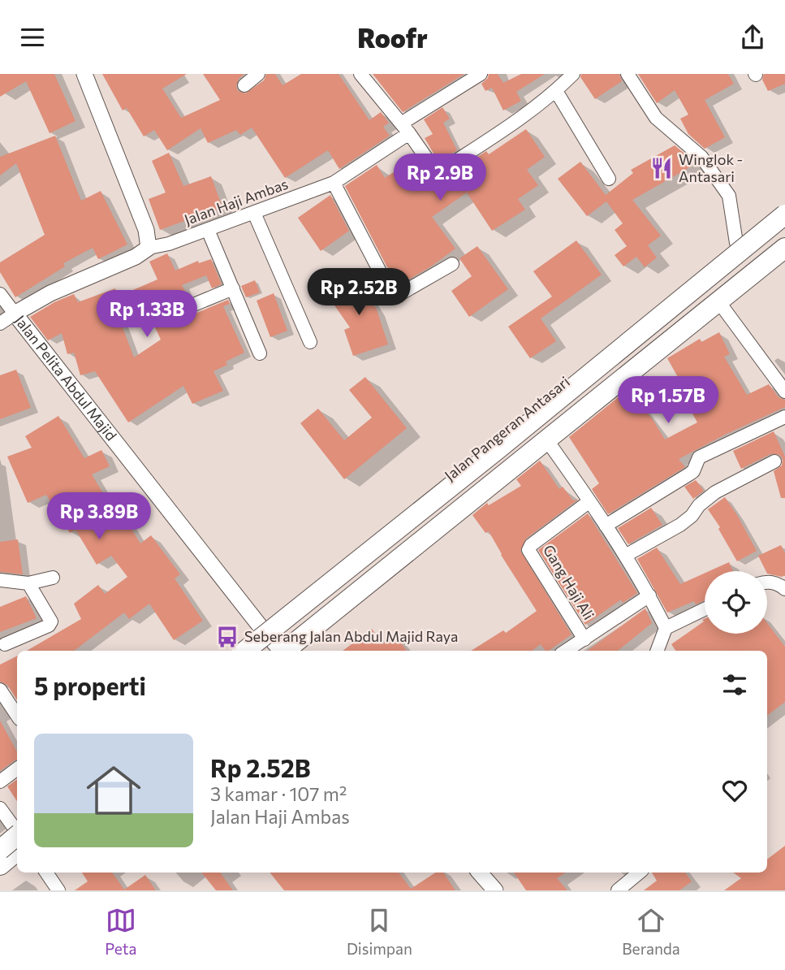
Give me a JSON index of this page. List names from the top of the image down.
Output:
{
  "streets": {
    "main road": ["Jalan Pangeran Antasari"],
    "street": ["Jalan Haji Ambas", "Jalan Pelita Abdul Majid", "Gang Haji Ali"]
  },
  "crossings": [
    ["Jalan Haji Ambas", "Jalan Pelita Abdul Majid"],
    ["Jalan Pelita Abdul Majid", "Jalan Pangeran Antasari"]
  ],
  "places": {
    "restaurant": ["Winglok - Antasari"],
    "bus stop": ["Seberang Jalan Abdul Majid Raya"]
  },
  "page": {
    "header": "Roofr",
    "price": [
      "Rp 2.9B",
      "Rp 2.52B",
      "Rp 1.33B",
      "Rp 1.57B",
      "Rp 3.89B"
    ],
    "heading": "5 properti",
    "list": [
      {
        "name": "Rp 2.52B",
        "note": "3 kamar · 107 m² · Jalan Haji Ambas"
      }
    ],
    "tabs": ["Peta", "Disimpan", "Beranda"]
  }
}
